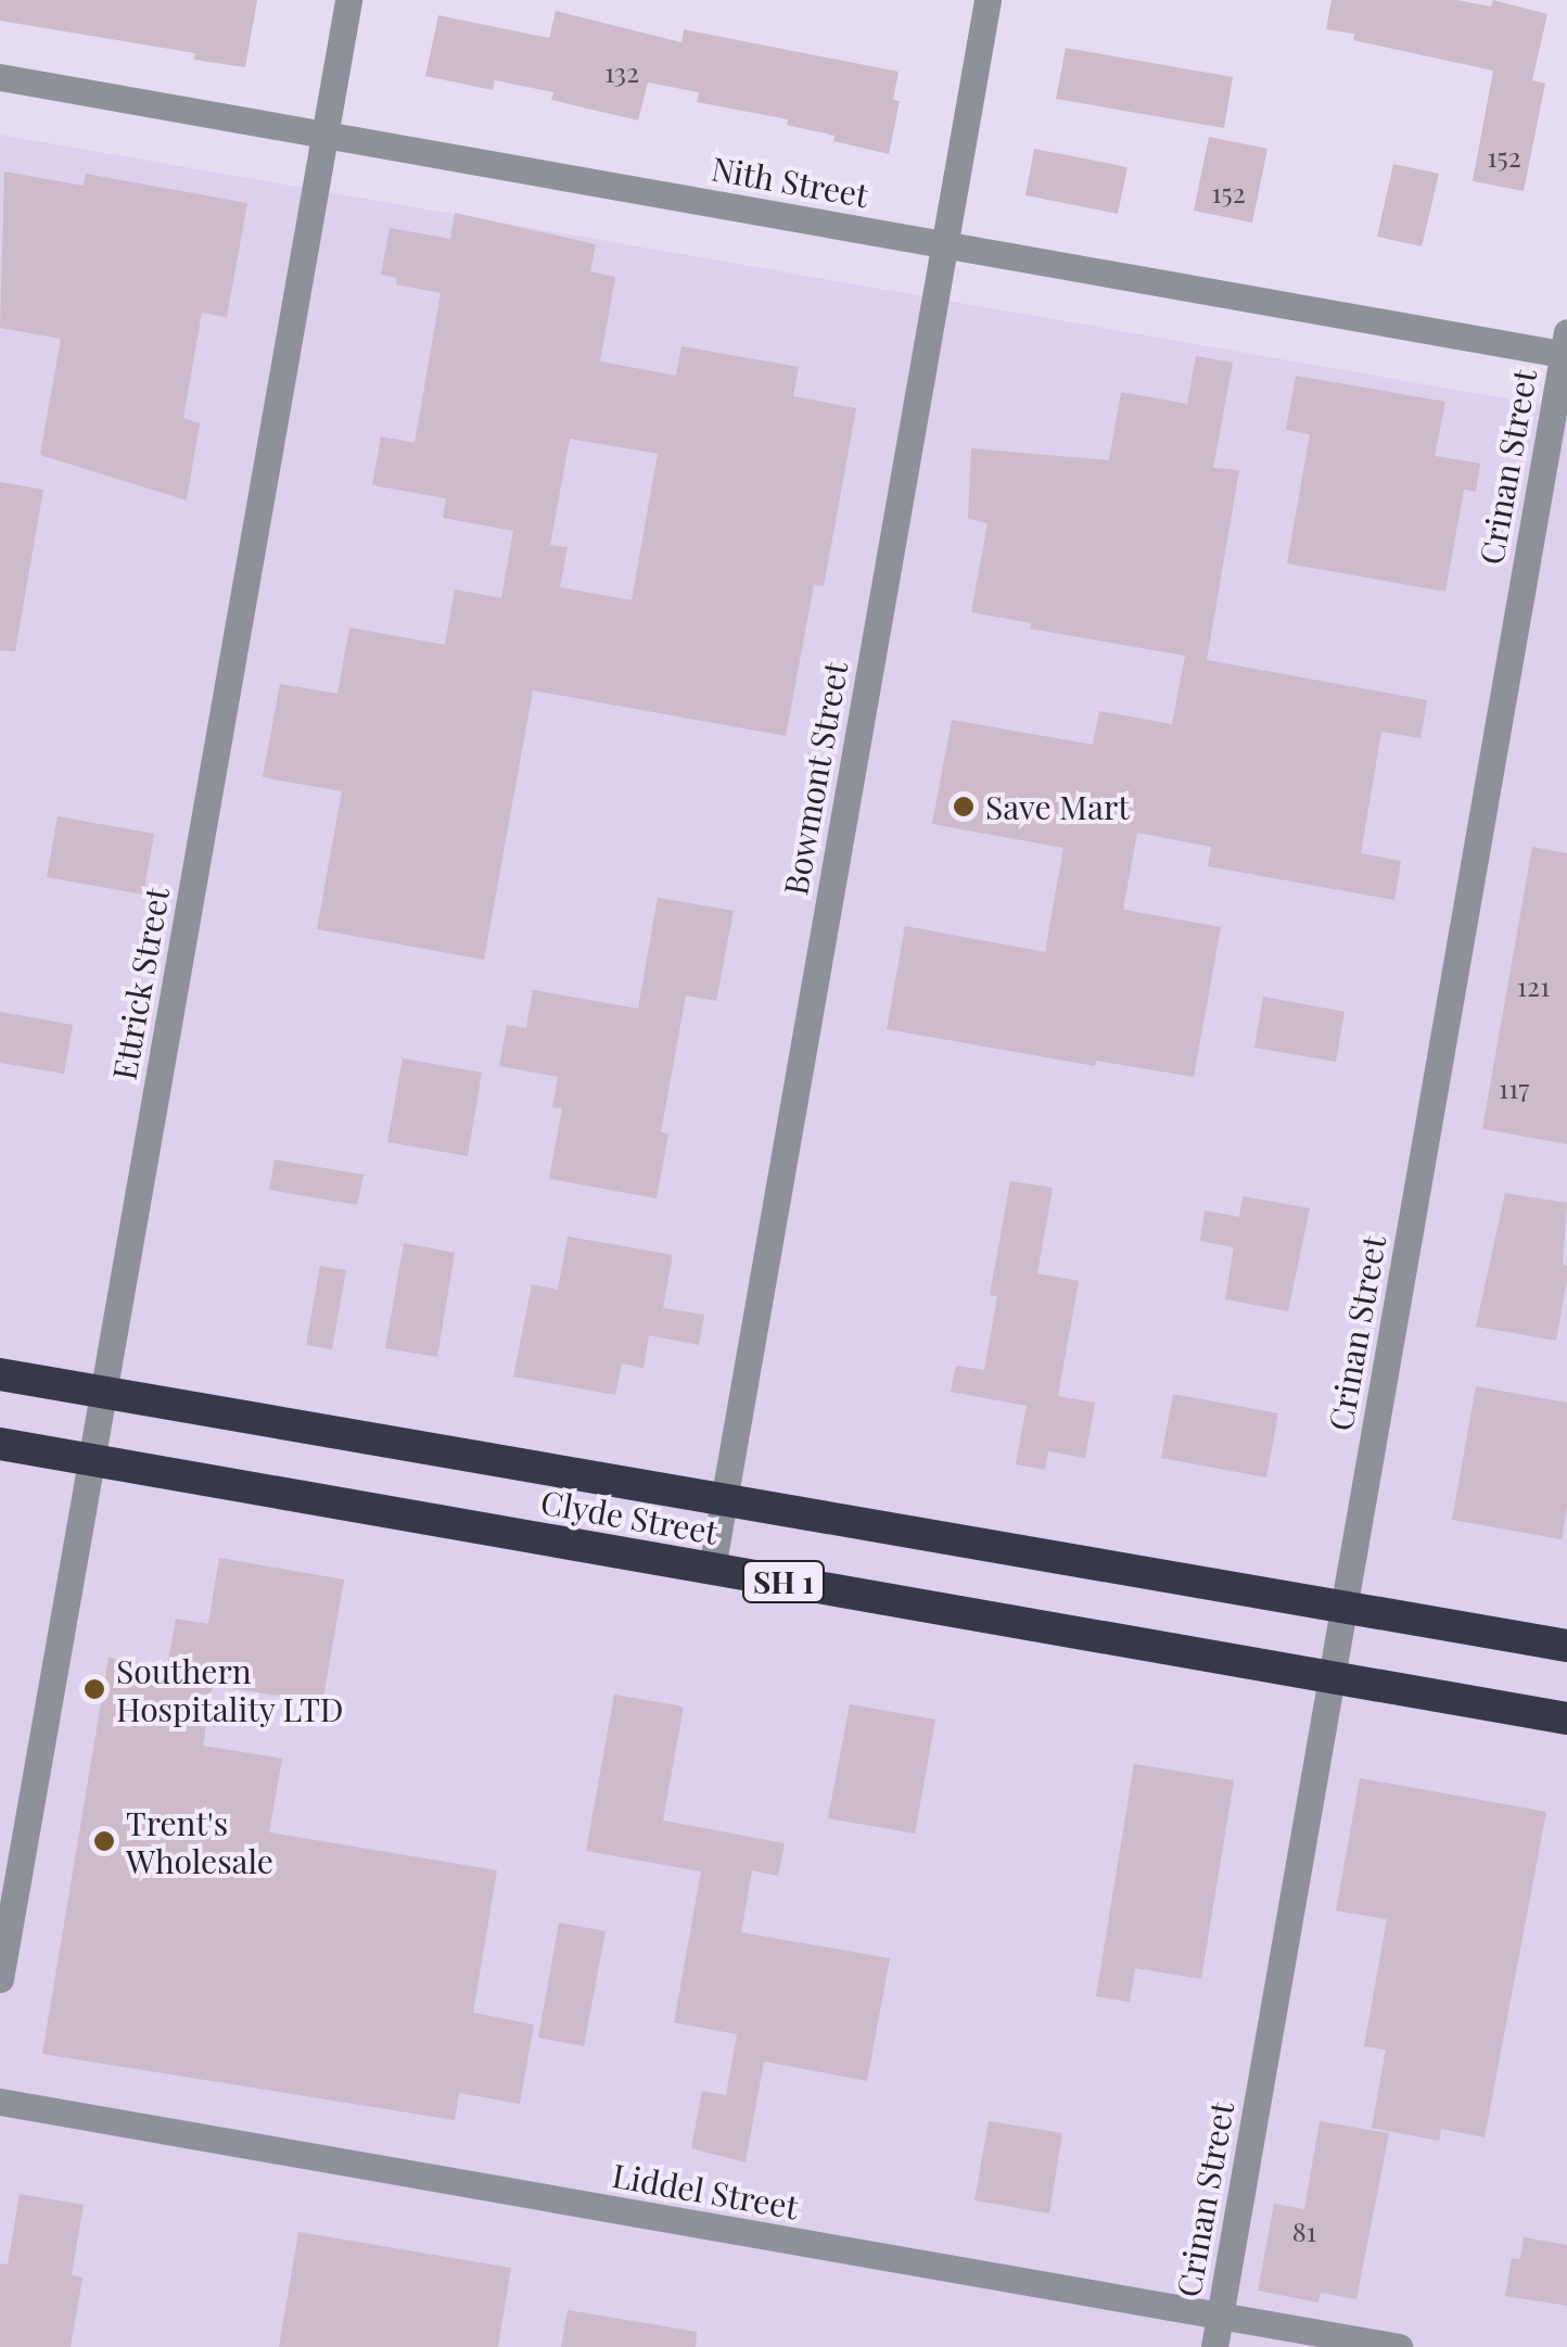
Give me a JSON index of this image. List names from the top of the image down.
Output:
{
  "streets": {
    "highway": ["Clyde Street", "SH 1"],
    "street": [
      "Nith Street",
      "Crinan Street",
      "Bowmont Street",
      "Ettrick Street",
      "Liddel Street"
    ]
  },
  "crossings": [
    ["Nith Street", "Crinan Street"],
    ["Nith Street", "Bowmont Street"],
    ["Nith Street", "Ettrick Street"],
    ["Crinan Street", "Clyde Street"],
    ["Crinan Street", "Liddel Street"],
    ["Bowmont Street", "Clyde Street"],
    ["Ettrick Street", "Clyde Street"]
  ],
  "places": ["Save Mart", "Southern Hospitality LTD", "Trent's Wholesale"],
  "house_numbers": [
    "132",
    "152",
    "152",
    "121",
    "117",
    "81"
  ]
}
